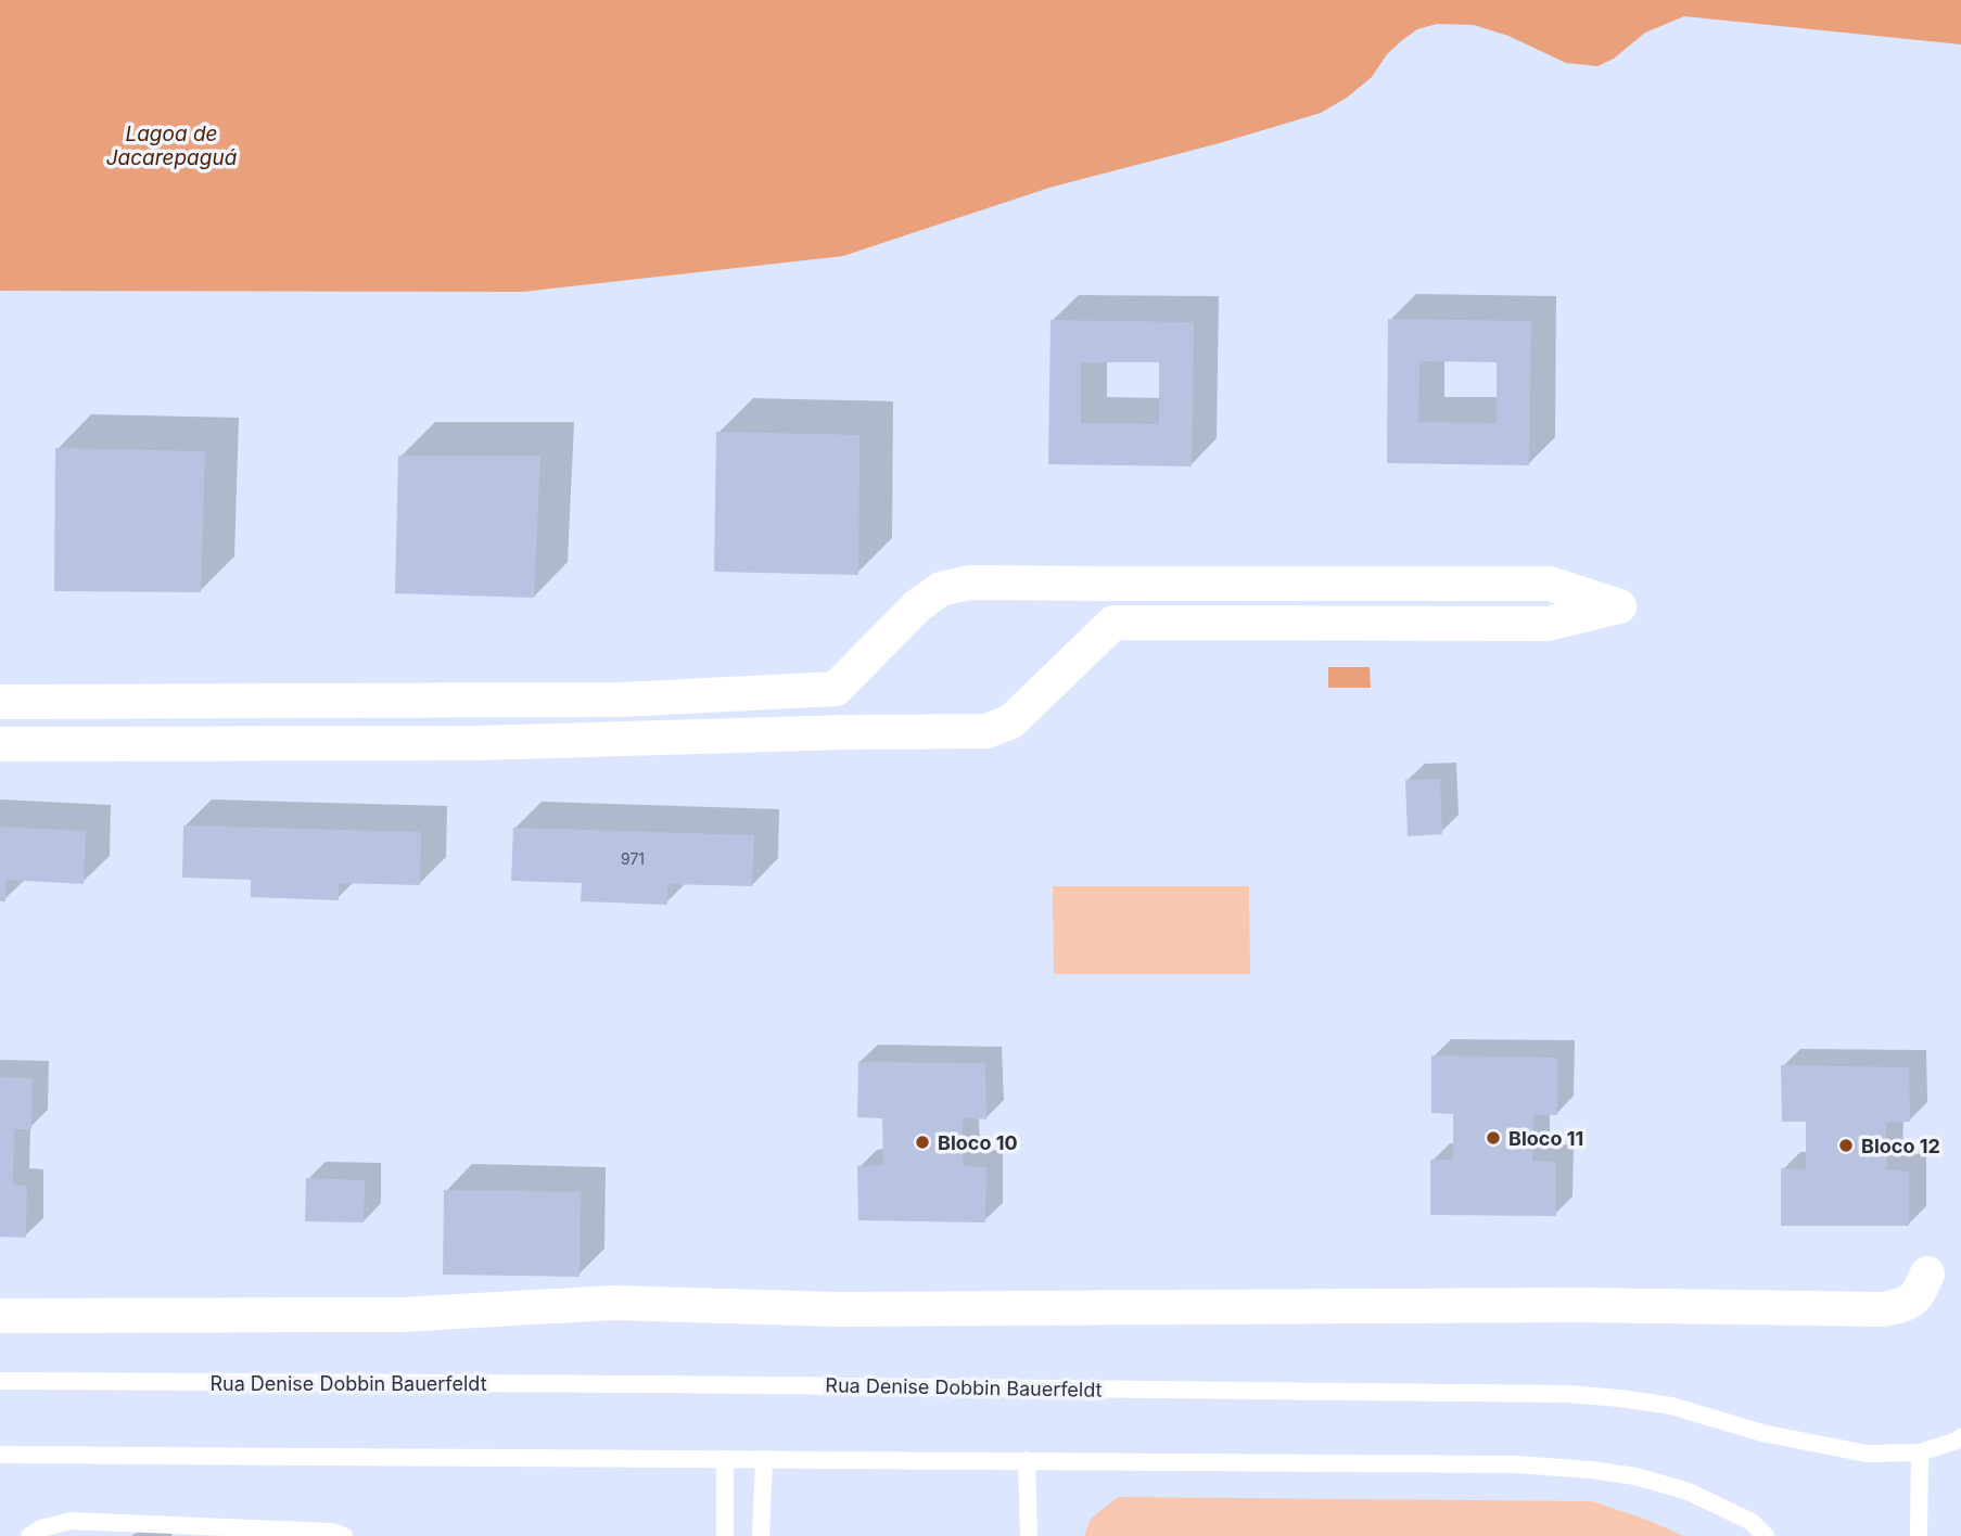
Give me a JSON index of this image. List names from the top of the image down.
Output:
{
  "streets": {
    "lane": ["Rua Denise Dobbin Bauerfeldt"]
  },
  "water": ["Lagoa de Jacarepaguá"],
  "places": ["Bloco 11", "Bloco 10", "Bloco 12"],
  "house_numbers": ["971"]
}
